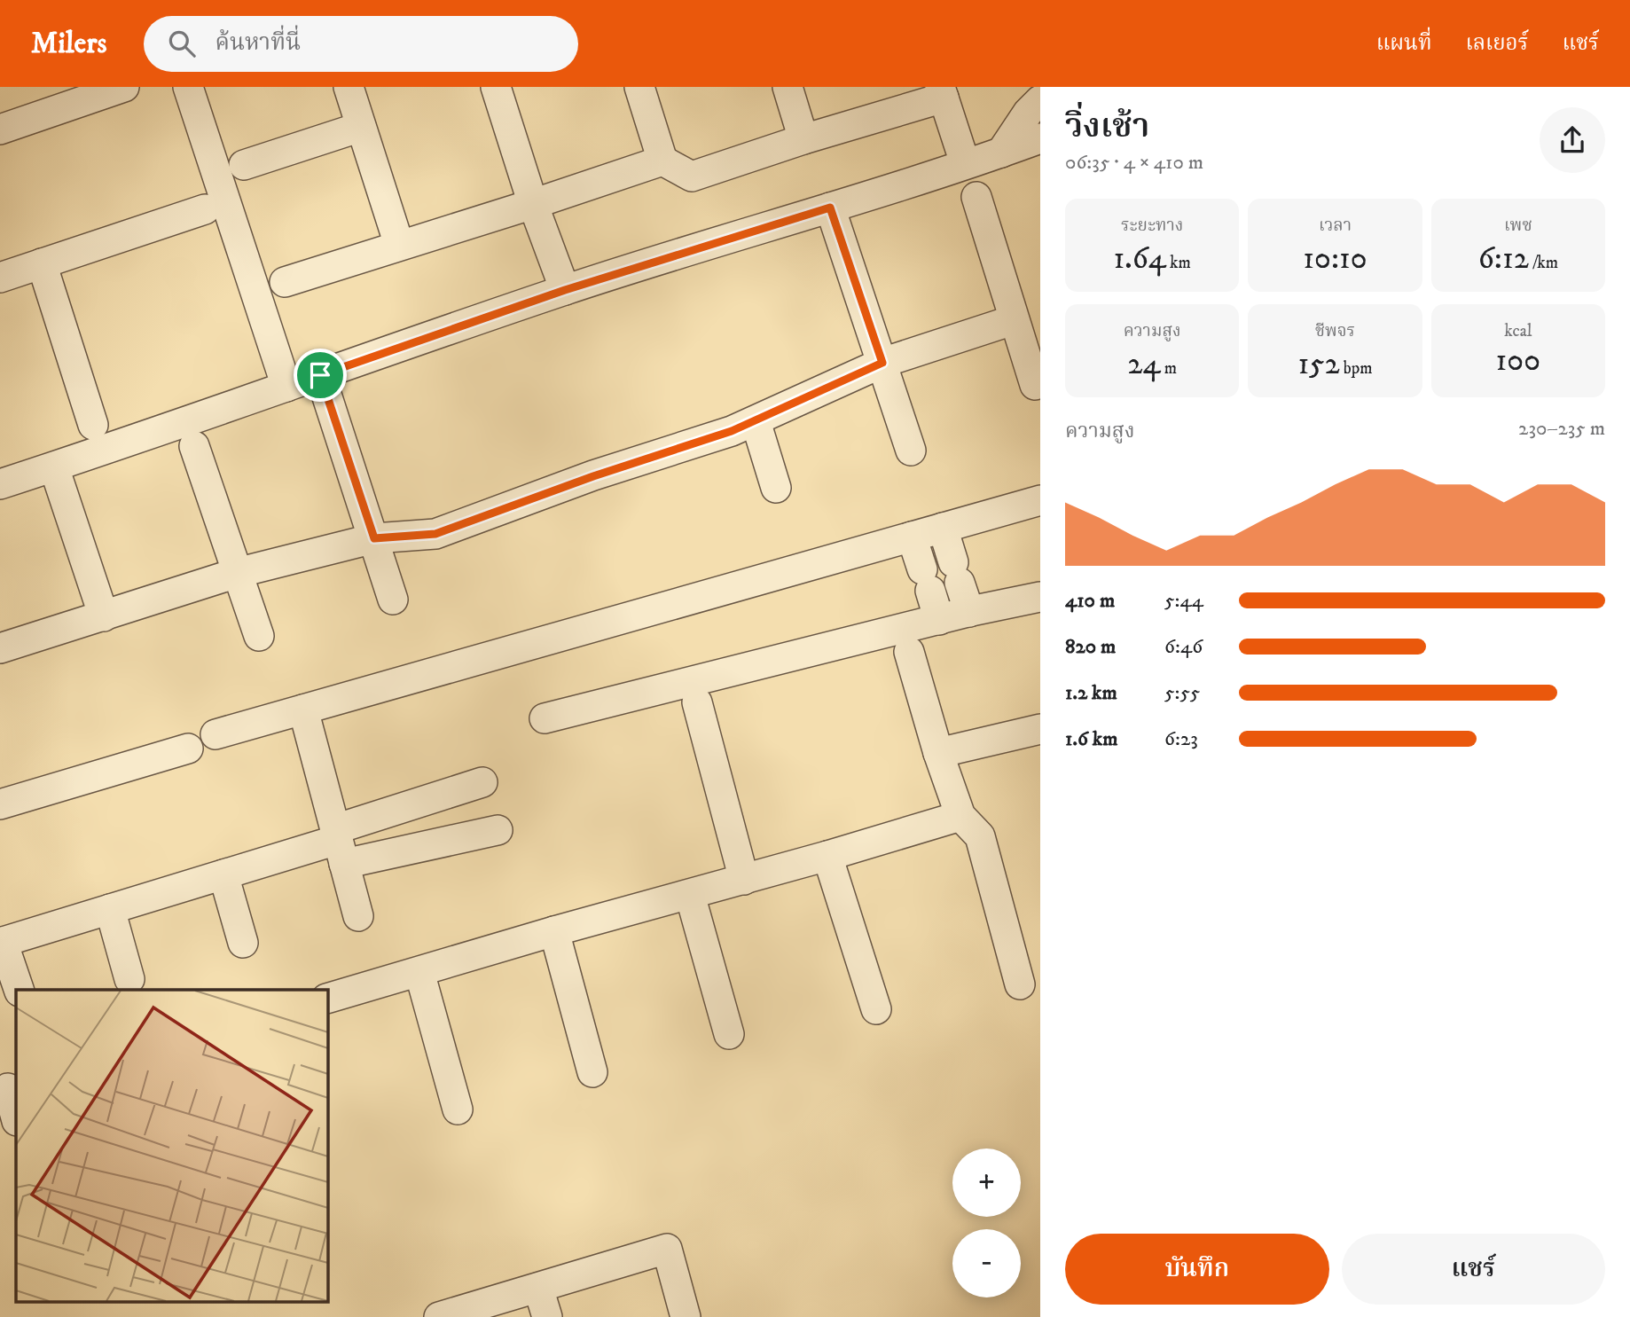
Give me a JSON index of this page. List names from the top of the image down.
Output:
{
  "page": {
    "header": "Milers",
    "search": "ค้นหาที่นี่",
    "nav": ["แผนที่", "เลเยอร์", "แชร์"],
    "heading": ["วิ่งเช้า", "06:35 · 4 × 410 m"],
    "stats": [
      ["ระยะทาง", "1.64 km"],
      ["เวลา", "10:10"],
      ["เพซ", "6:12 /km"],
      ["ความสูง", "24 m"],
      ["ชีพจร", "152 bpm"],
      ["kcal", "100"]
    ],
    "chart": ["ความสูง", "230–235 m"],
    "list": [
      {
        "name": "410 m",
        "note": "5:44"
      },
      {
        "name": "820 m",
        "note": "6:46"
      },
      {
        "name": "1.2 km",
        "note": "5:55"
      },
      {
        "name": "1.6 km",
        "note": "6:23"
      }
    ],
    "map_buttons": ["+", "−"],
    "buttons": ["บันทึก", "แชร์"]
  }
}
